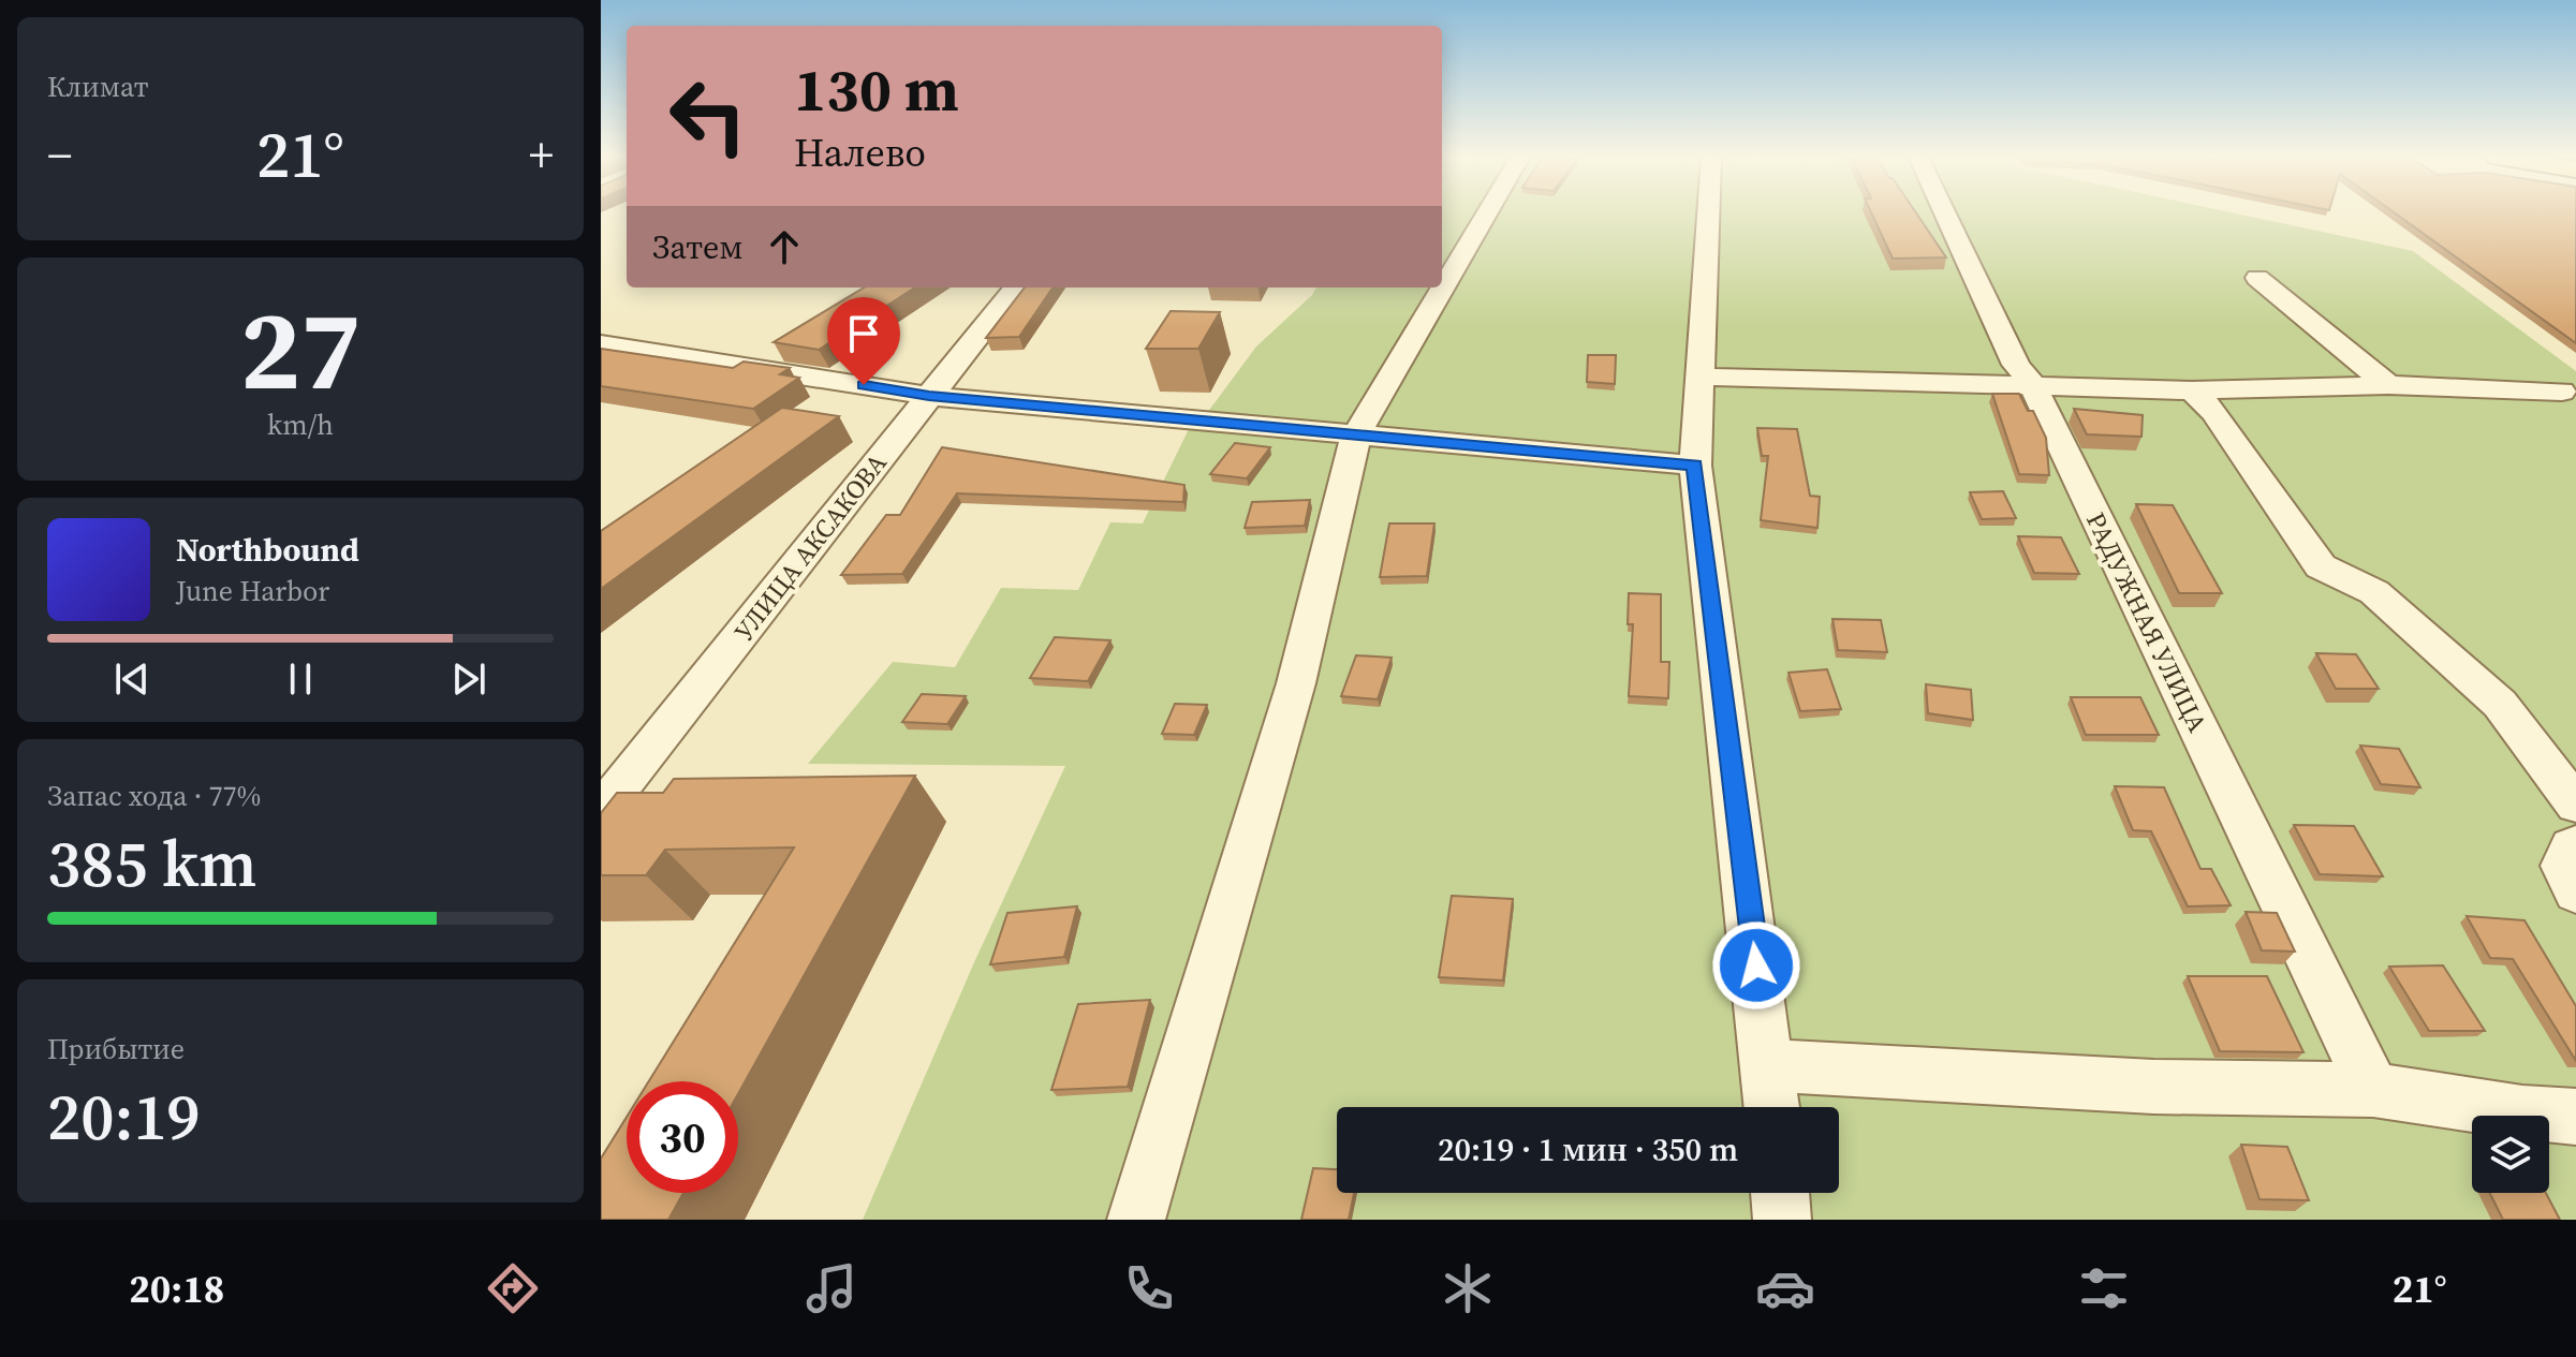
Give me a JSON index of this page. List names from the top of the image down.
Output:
{
  "streets": {
    "street": ["УЛИЦА АКСАКОВА", "РАДУЖНАЯ УЛИЦА"]
  },
  "page": {
    "tile": [
      "Климат",
      ["27", "km/h"],
      ["Запас хода · 77%", "385 km"],
      ["Прибытие", "20:19"]
    ],
    "turn": ["130 m", "Налево"],
    "heat": ["−", "21°", "+"],
    "then": "Затем",
    "song": ["Northbound", "June Harbor"],
    "limit": "30",
    "trip": "20:19 · 1 мин · 350 m",
    "tabs": ["20:18", "21°"]
  }
}
